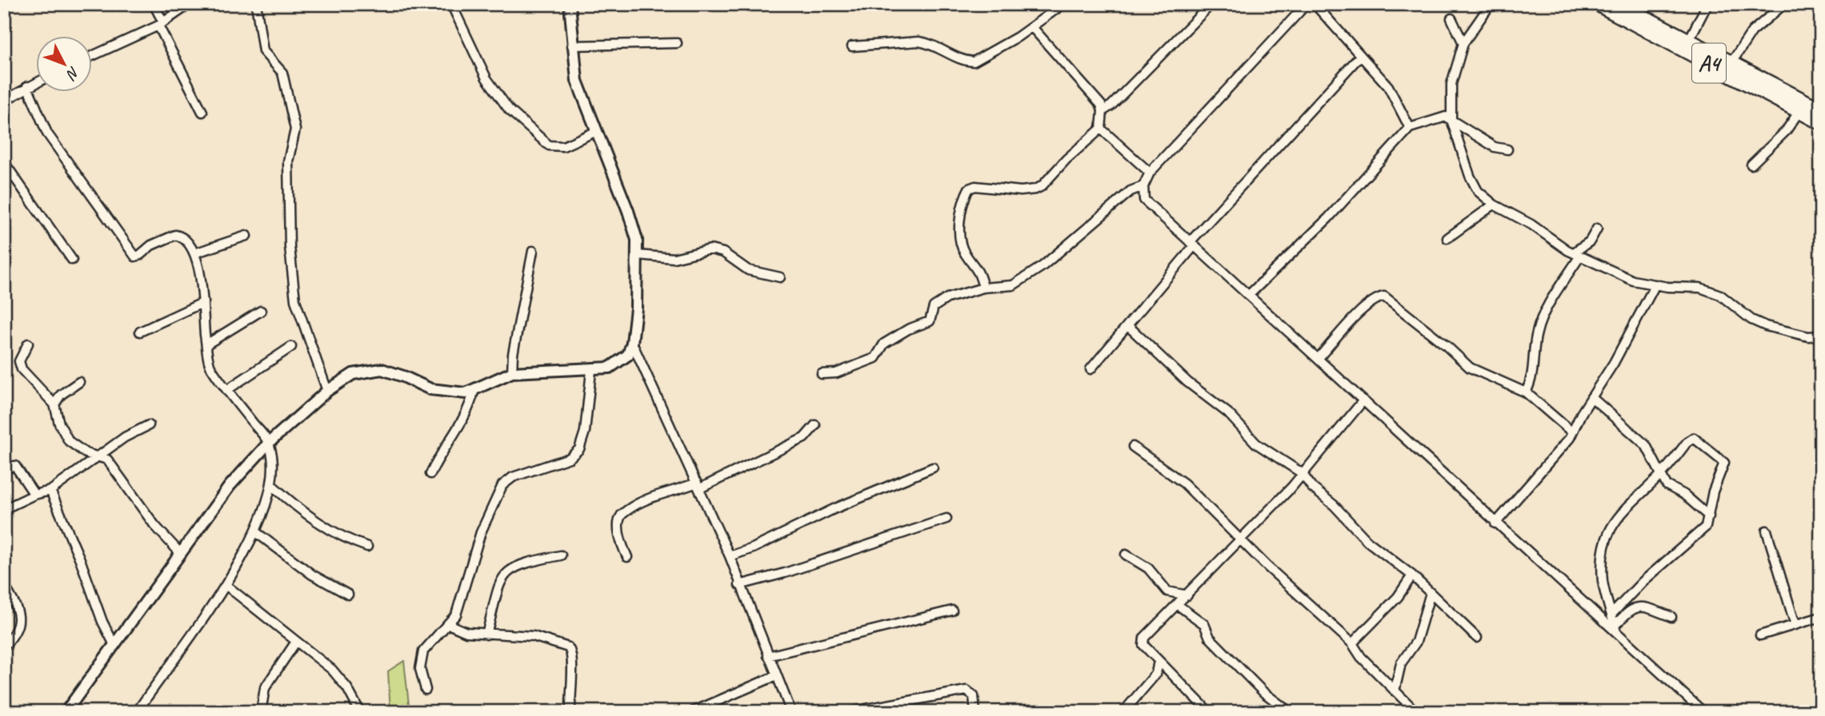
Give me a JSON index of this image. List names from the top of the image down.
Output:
{
  "streets": {
    "highway": ["A4"]
  },
  "north": "bottom right"
}
